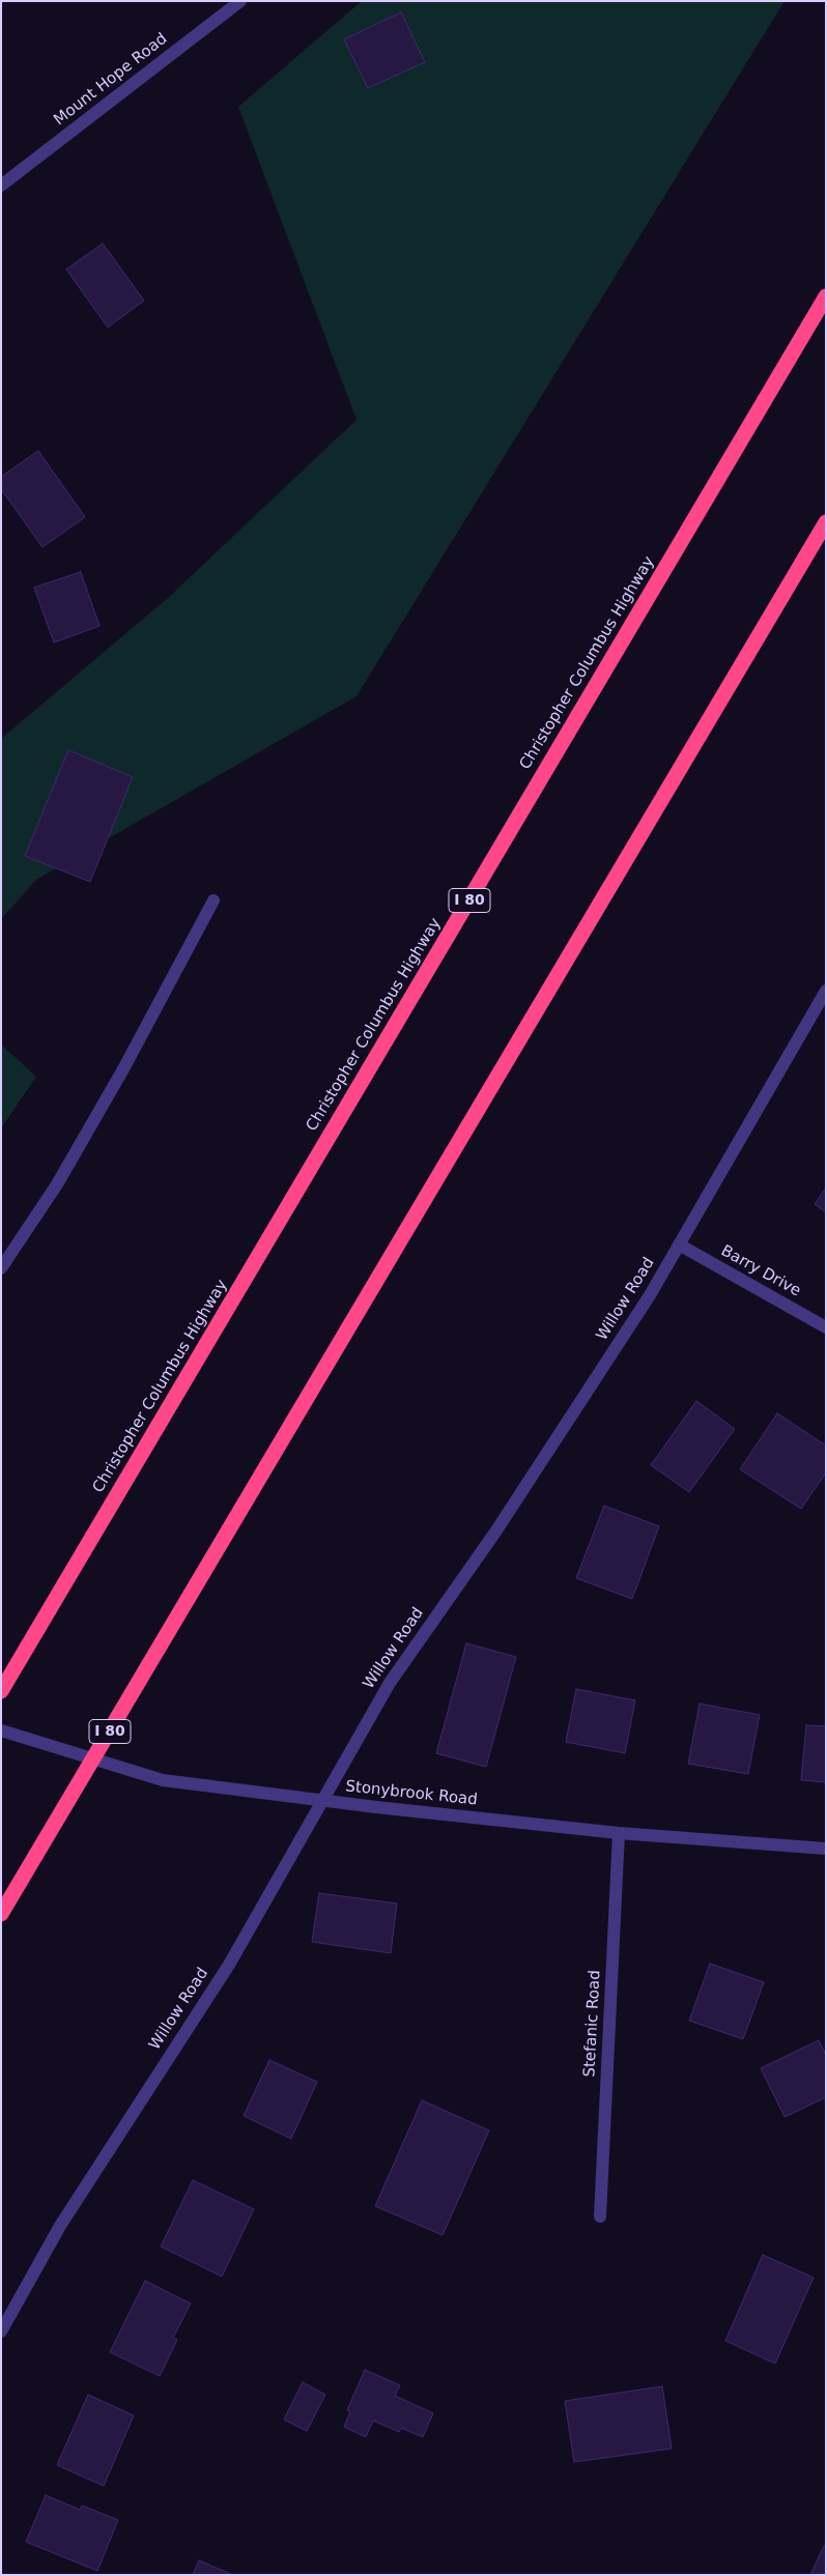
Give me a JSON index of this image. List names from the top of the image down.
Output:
{
  "streets": {
    "highway": ["Christopher Columbus Highway", "I 80"],
    "street": [
      "Mount Hope Road",
      "Barry Drive",
      "Willow Road",
      "Stonybrook Road",
      "Stefanic Road"
    ]
  },
  "crossings": [
    ["Barry Drive", "Willow Road"],
    ["Willow Road", "Stonybrook Road"],
    ["Stonybrook Road", "Stefanic Road"]
  ]
}
